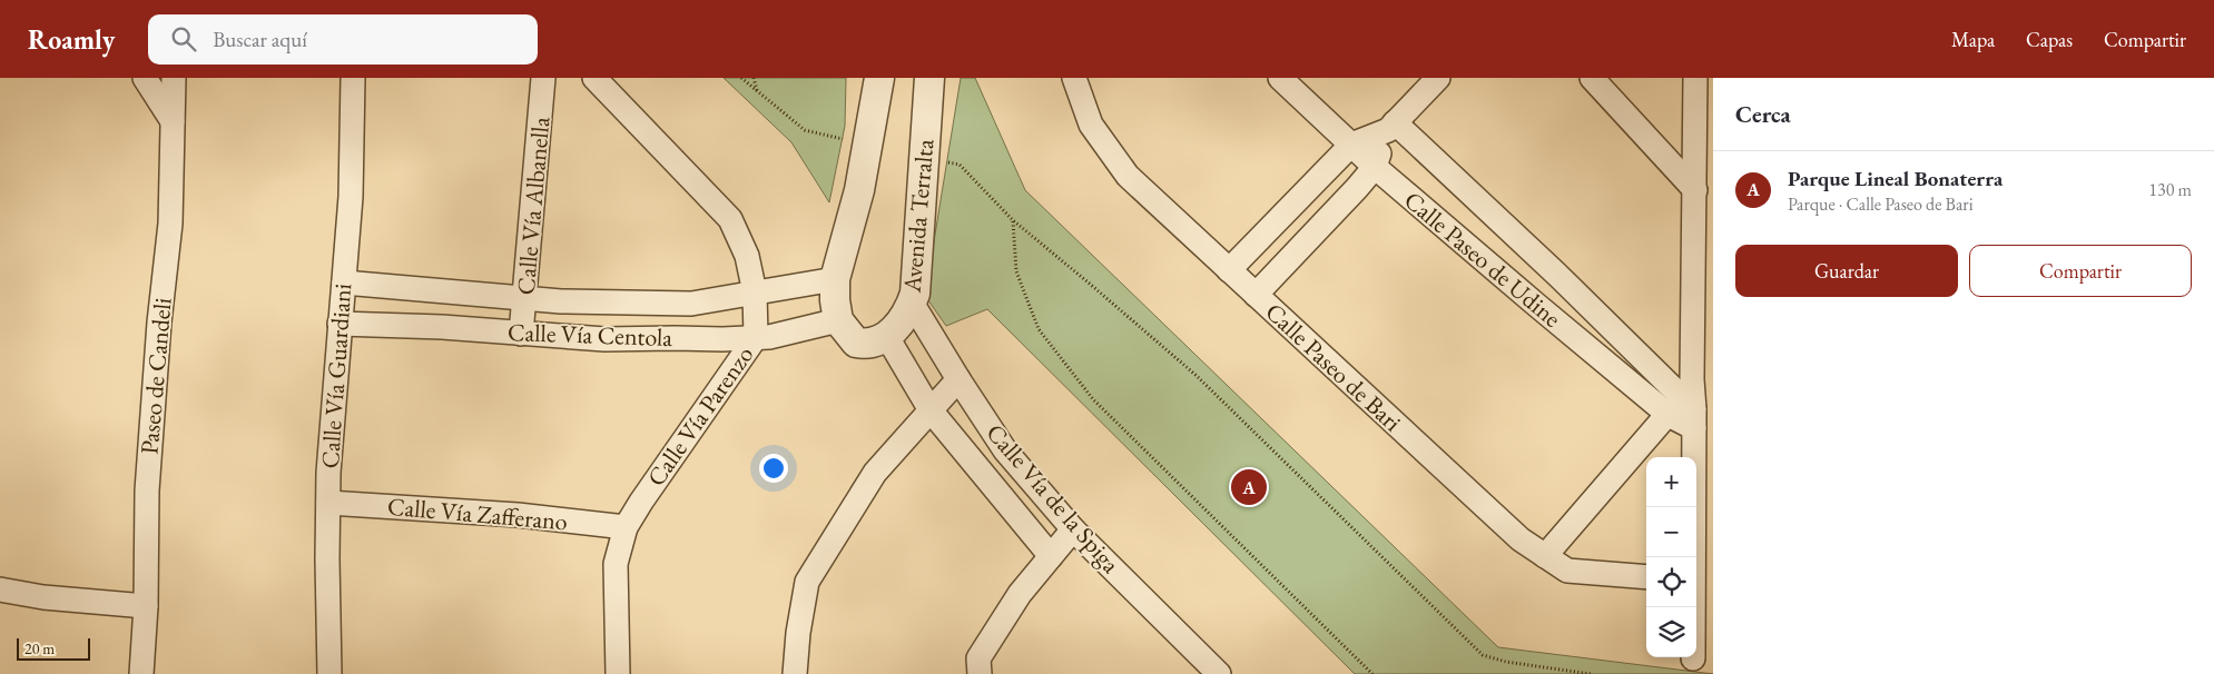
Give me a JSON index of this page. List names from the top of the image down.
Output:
{
  "streets": {
    "street": [
      "Calle Vía Albanella",
      "Avenida Terralta",
      "Calle Paseo de Udine",
      "Calle Vía Centola",
      "Calle Paseo de Bari",
      "Paseo de Candeli",
      "Calle Vía Guardiani",
      "Calle Vía Parenzo",
      "Calle Vía de la Spiga",
      "Calle Vía Zafferano"
    ]
  },
  "crossings": [
    ["Calle Vía Albanella", "Calle Vía Centola"],
    ["Avenida Terralta", "Calle Vía de la Spiga"],
    ["Calle Vía Centola", "Calle Vía Guardiani"],
    ["Calle Vía Centola", "Calle Vía Parenzo"],
    ["Calle Vía Guardiani", "Calle Vía Zafferano"],
    ["Calle Vía Parenzo", "Calle Vía Zafferano"]
  ],
  "scale_bar": "20 m",
  "page": {
    "header": "Roamly",
    "search": "Buscar aquí",
    "nav": ["Mapa", "Capas", "Compartir"],
    "heading": "Cerca",
    "list": [
      {
        "mark": "A",
        "name": "Parque Lineal Bonaterra",
        "note": "Parque · Calle Paseo de Bari",
        "value": "130 m"
      }
    ],
    "buttons": ["Guardar", "Compartir"],
    "map_buttons": ["+", "−"],
    "pins": "A",
    "scale": "20 m"
  }
}
